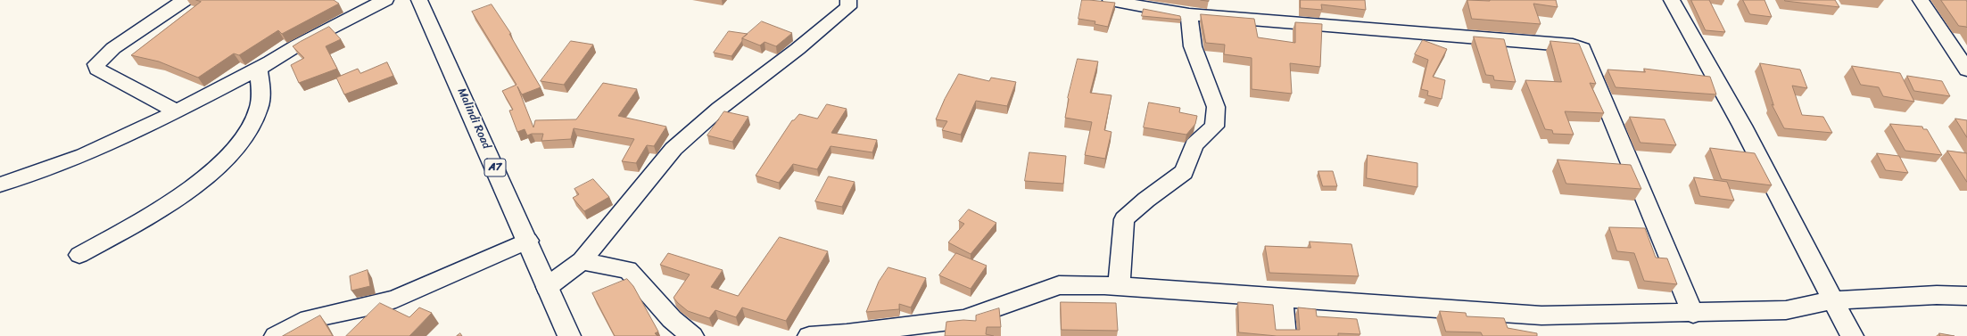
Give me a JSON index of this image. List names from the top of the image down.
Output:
{
  "streets": {
    "main road": ["Malindi Road", "A7"]
  }
}
